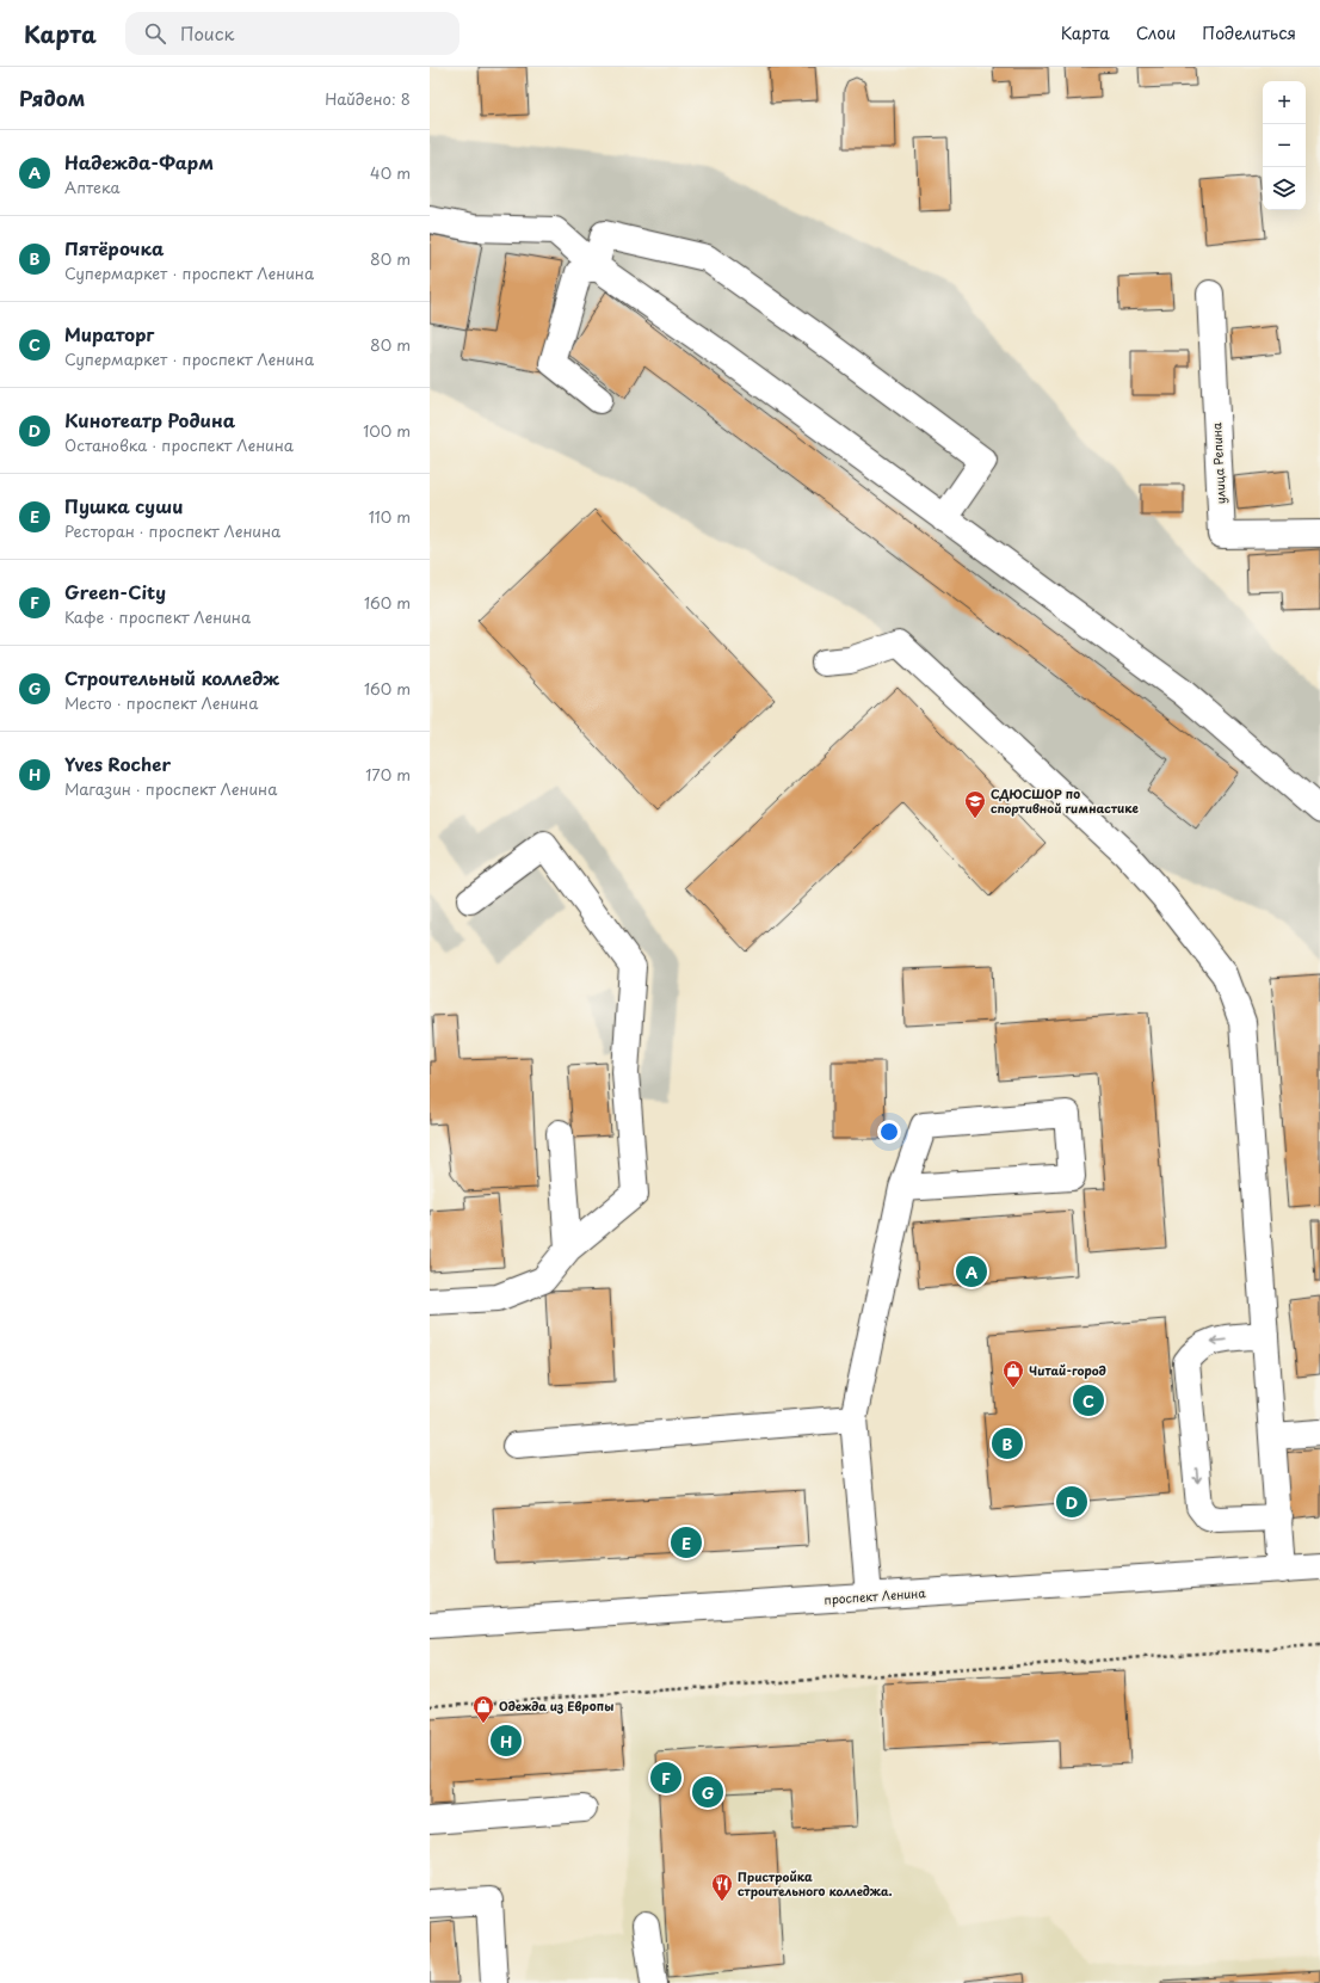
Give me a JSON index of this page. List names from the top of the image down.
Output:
{
  "streets": {
    "main road": ["улица Репина", "проспект Ленина"]
  },
  "places": {
    "school or university": ["СДЮСШОР по спортивной гимнастике"],
    "shop": ["Читай-город", "Одежда из Европы"],
    "restaurant": ["Пристройка строительного колледжа."]
  },
  "page": {
    "header": "Карта",
    "search": "Поиск",
    "nav": ["Карта", "Слои", "Поделиться"],
    "heading": ["Рядом", "Найдено: 8"],
    "map_buttons": ["+", "−"],
    "list": [
      {
        "mark": "A",
        "name": "Надежда-Фарм",
        "note": "Аптека",
        "value": "40 m"
      },
      {
        "mark": "B",
        "name": "Пятёрочка",
        "note": "Супермаркет · проспект Ленина",
        "value": "80 m"
      },
      {
        "mark": "C",
        "name": "Мираторг",
        "note": "Супермаркет · проспект Ленина",
        "value": "80 m"
      },
      {
        "mark": "D",
        "name": "Кинотеатр Родина",
        "note": "Остановка · проспект Ленина",
        "value": "100 m"
      },
      {
        "mark": "E",
        "name": "Пушка суши",
        "note": "Ресторан · проспект Ленина",
        "value": "110 m"
      },
      {
        "mark": "F",
        "name": "Green-City",
        "note": "Кафе · проспект Ленина",
        "value": "160 m"
      },
      {
        "mark": "G",
        "name": "Строительный колледж",
        "note": "Место · проспект Ленина",
        "value": "160 m"
      },
      {
        "mark": "H",
        "name": "Yves Rocher",
        "note": "Магазин · проспект Ленина",
        "value": "170 m"
      }
    ],
    "pins": [
      "A",
      "C",
      "B",
      "D",
      "E",
      "H",
      "F",
      "G"
    ]
  }
}
